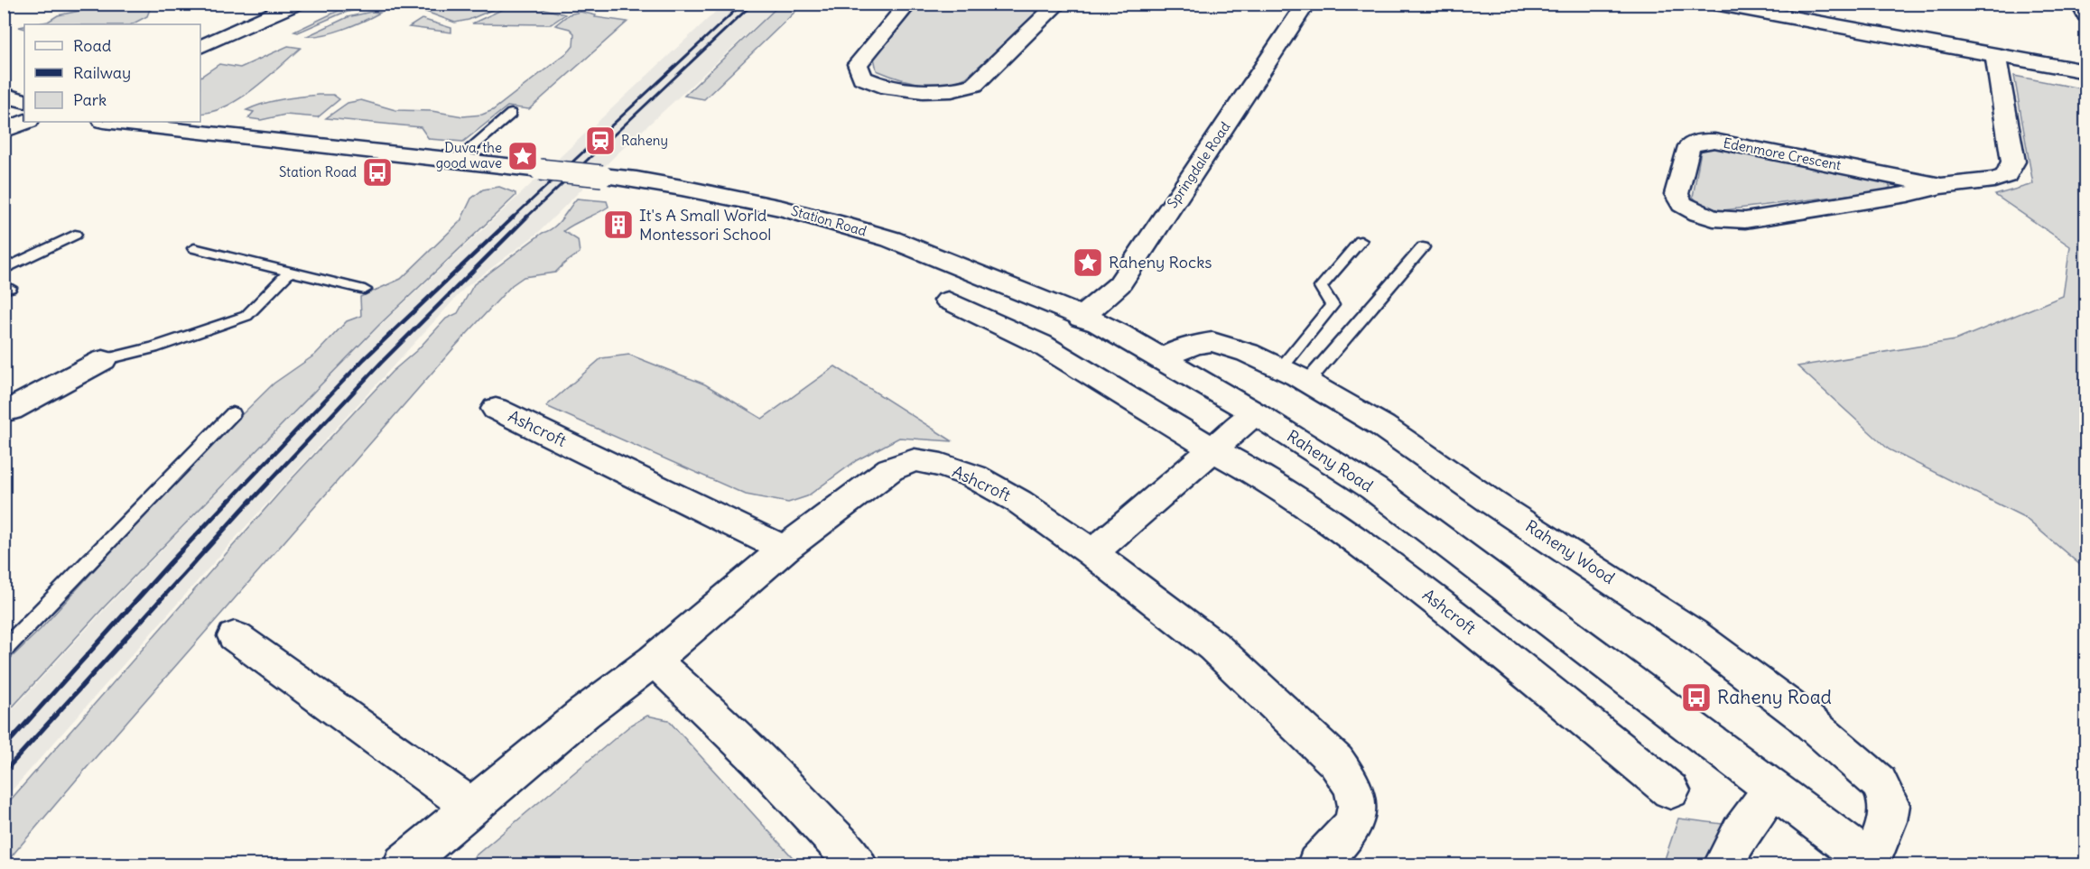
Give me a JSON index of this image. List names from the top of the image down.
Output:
{
  "streets": {
    "street": [
      "Edenmore Crescent",
      "Springdale Road",
      "Station Road",
      "Ashcroft",
      "Raheny Road",
      "Raheny Wood"
    ]
  },
  "crossings": [
    ["Springdale Road", "Station Road"],
    ["Springdale Road", "Raheny Road"],
    ["Station Road", "Raheny Road"],
    ["Raheny Road", "Raheny Wood"]
  ],
  "places": {
    "station": ["Raheny"],
    "place": ["Duva, the good wave", "Raheny Rocks"],
    "bus stop": ["Station Road", "Raheny Road"],
    "building": ["It's A Small World Montessori School"]
  },
  "legend": ["Road", "Railway", "Park"]
}
